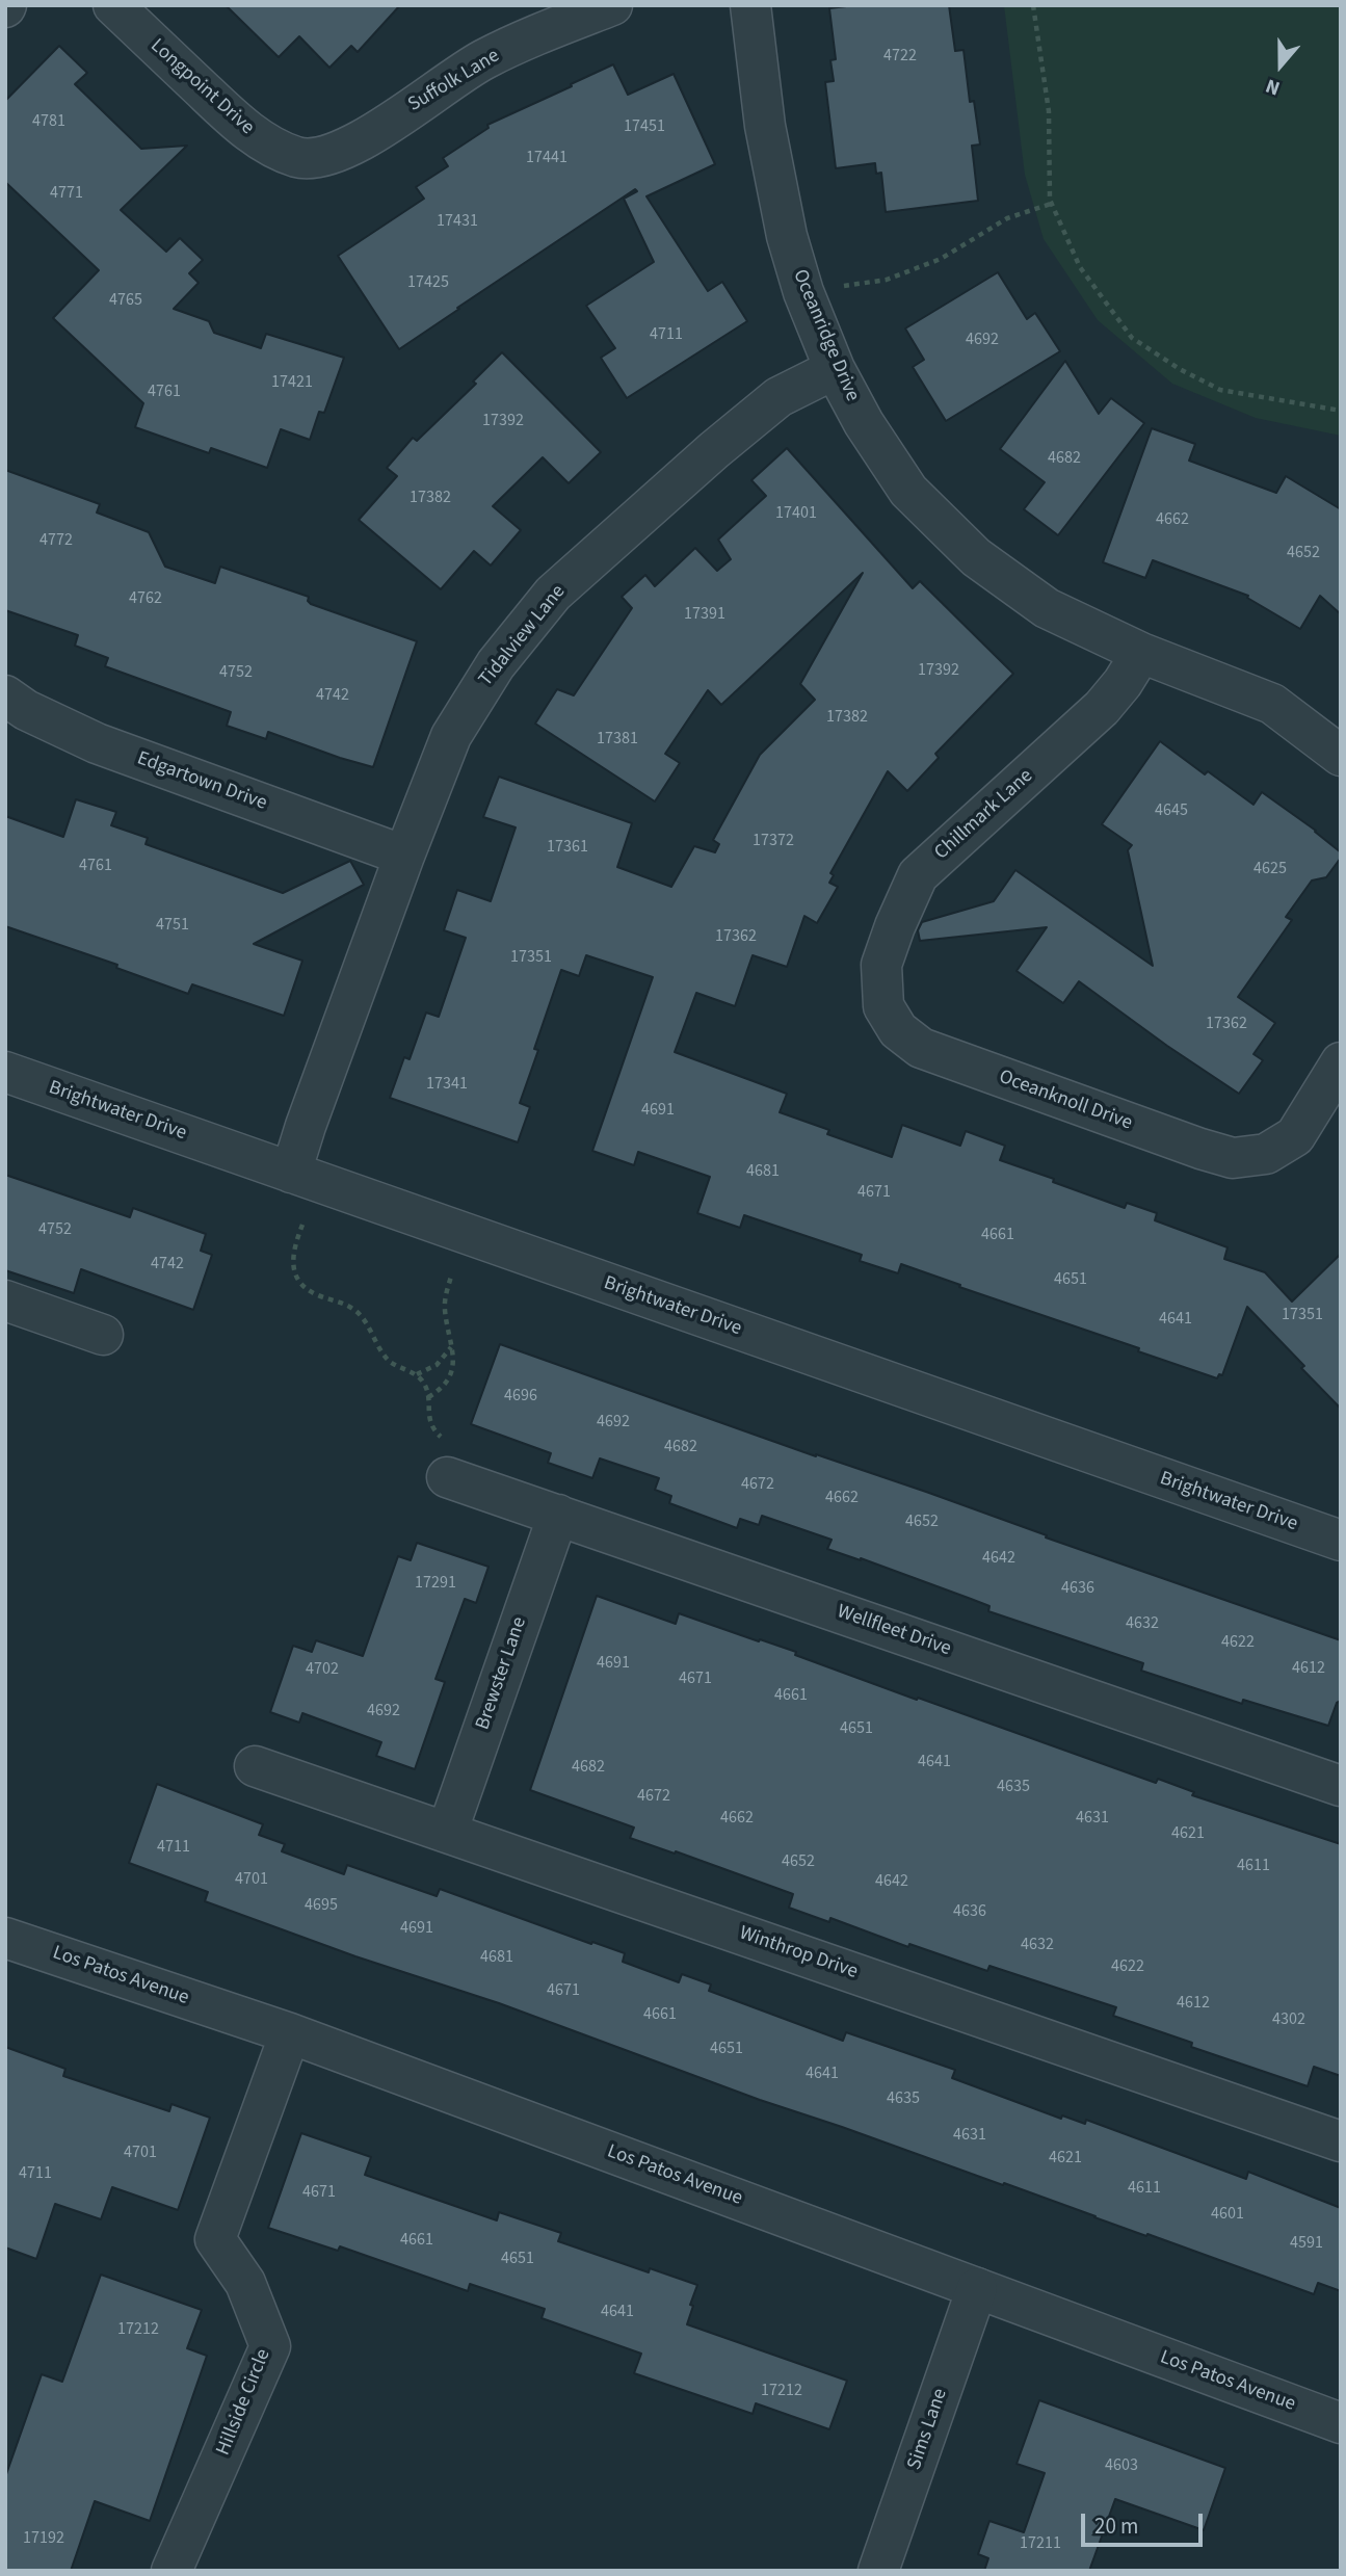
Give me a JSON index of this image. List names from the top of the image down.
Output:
{
  "streets": {
    "street": [
      "Suffolk Lane",
      "Longpoint Drive",
      "Oceanridge Drive",
      "Tidalview Lane",
      "Edgartown Drive",
      "Chillmark Lane",
      "Oceanknoll Drive",
      "Brightwater Drive",
      "Wellfleet Drive",
      "Brewster Lane",
      "Winthrop Drive",
      "Los Patos Avenue",
      "Hillside Circle",
      "Sims Lane"
    ]
  },
  "crossings": [
    ["Suffolk Lane", "Longpoint Drive"],
    ["Oceanridge Drive", "Tidalview Lane"],
    ["Oceanridge Drive", "Chillmark Lane"],
    ["Tidalview Lane", "Edgartown Drive"],
    ["Tidalview Lane", "Brightwater Drive"],
    ["Chillmark Lane", "Oceanknoll Drive"],
    ["Wellfleet Drive", "Brewster Lane"],
    ["Brewster Lane", "Winthrop Drive"],
    ["Los Patos Avenue", "Hillside Circle"],
    ["Los Patos Avenue", "Sims Lane"]
  ],
  "house_numbers": [
    "4722",
    "4781",
    "17451",
    "17441",
    "4771",
    "17431",
    "17425",
    "4765",
    "4711",
    "4692",
    "17421",
    "4761",
    "17392",
    "4682",
    "17382",
    "17401",
    "4662",
    "4772",
    "4652",
    "4762",
    "17391",
    "17392",
    "4752",
    "4742",
    "17382",
    "17381",
    "4645",
    "17372",
    "17361",
    "4761",
    "4625",
    "4751",
    "17362",
    "17351",
    "17362",
    "17341",
    "4691",
    "4681",
    "4671",
    "4752",
    "4661",
    "4742",
    "4651",
    "17351",
    "4641",
    "4696",
    "4692",
    "4682",
    "4672",
    "4662",
    "4652",
    "4642",
    "17291",
    "4636",
    "4632",
    "4622",
    "4691",
    "4612",
    "4702",
    "4671",
    "4661",
    "4692",
    "4651",
    "4641",
    "4682",
    "4635",
    "4672",
    "4662",
    "4631",
    "4621",
    "4711",
    "4652",
    "4611",
    "4701",
    "4642",
    "4695",
    "4636",
    "4691",
    "4632",
    "4681",
    "4622",
    "4671",
    "4612",
    "4661",
    "4302",
    "4651",
    "4641",
    "4635",
    "4631",
    "4701",
    "4621",
    "4711",
    "4611",
    "4671",
    "4601",
    "4661",
    "4591",
    "4651",
    "4641",
    "17212",
    "17212",
    "4603",
    "17192",
    "17211"
  ],
  "scale_bar": "20 m",
  "north": "bottom"
}
